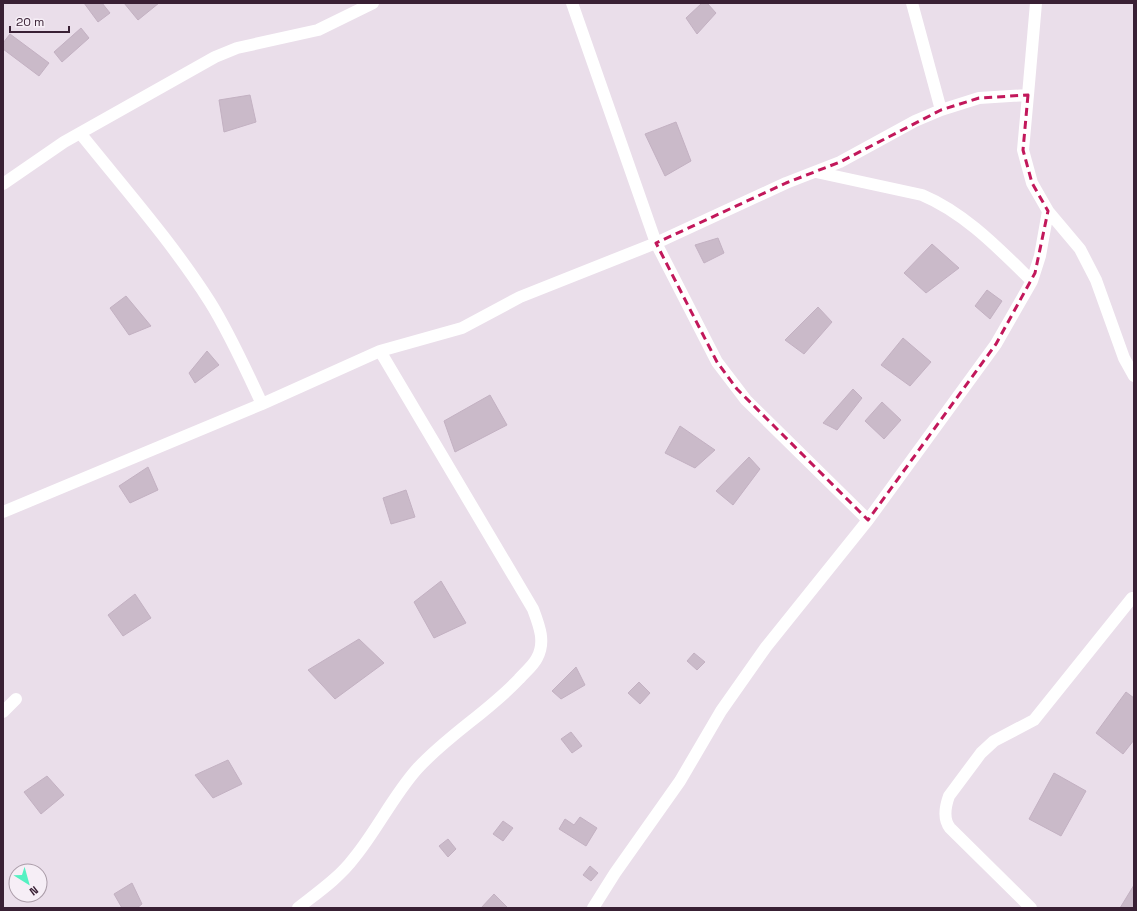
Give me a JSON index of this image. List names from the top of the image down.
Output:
{
  "scale_bar": "20 m",
  "north": "bottom right"
}
